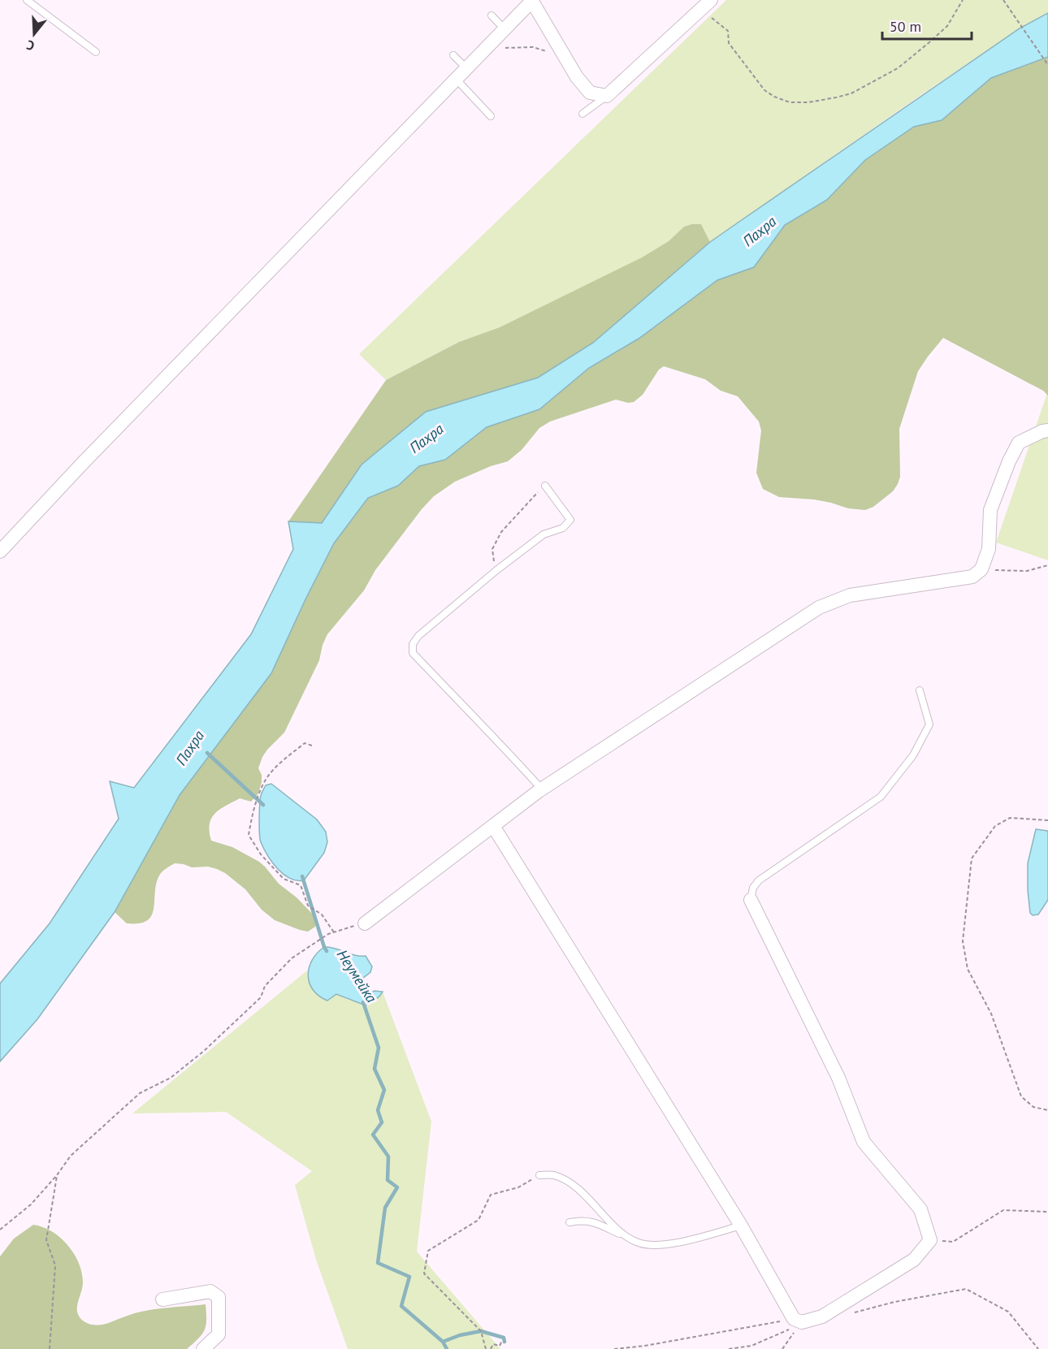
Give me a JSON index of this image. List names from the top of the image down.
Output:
{
  "water": ["Пахра", "Неумейка"],
  "scale_bar": "50 m",
  "north": "bottom"
}
